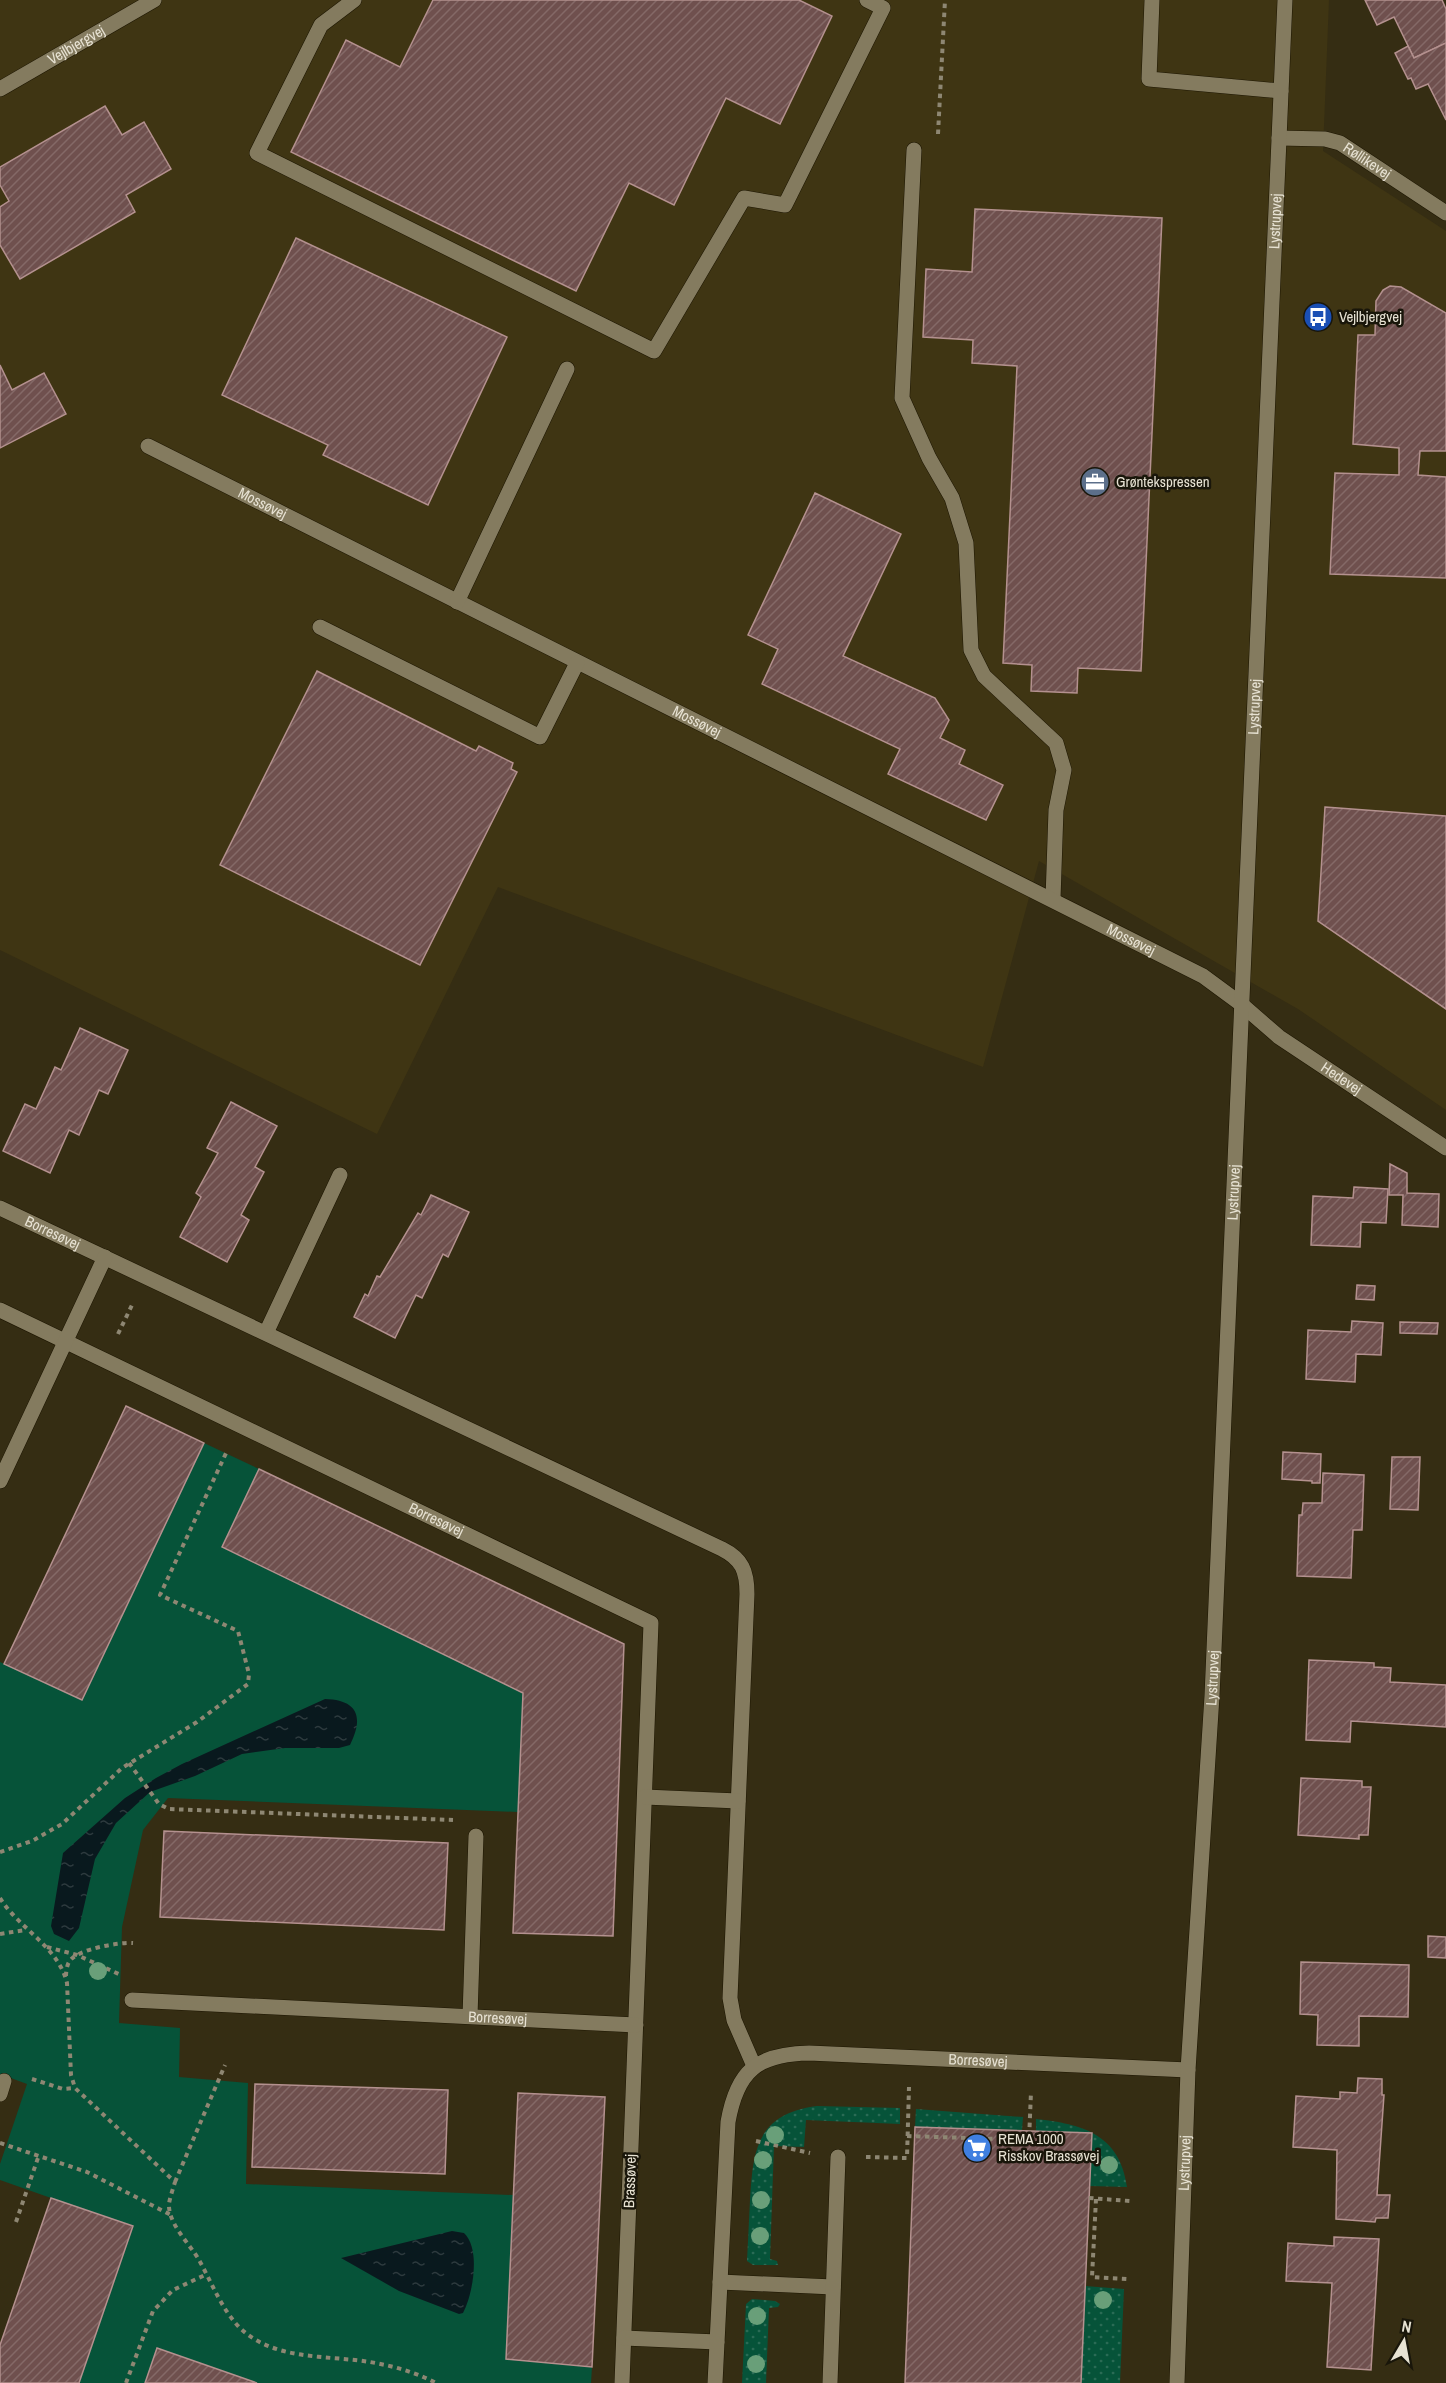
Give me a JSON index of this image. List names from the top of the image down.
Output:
{
  "streets": {
    "street": [
      "Vejlbjergvej",
      "Røllikevej",
      "Lystrupvej",
      "Mossøvej",
      "Hedevej",
      "Borresøvej",
      "Brassøvej"
    ]
  },
  "crossings": [
    ["Røllikevej", "Lystrupvej"],
    ["Lystrupvej", "Mossøvej"],
    ["Lystrupvej", "Hedevej"],
    ["Lystrupvej", "Borresøvej"],
    ["Mossøvej", "Hedevej"],
    ["Borresøvej", "Brassøvej"]
  ],
  "places": {
    "bus stop": ["Vejlbjergvej"],
    "office": ["Grøntekspressen"],
    "supermarket": ["REMA 1000 Risskov Brassøvej"]
  },
  "north": "top"
}
